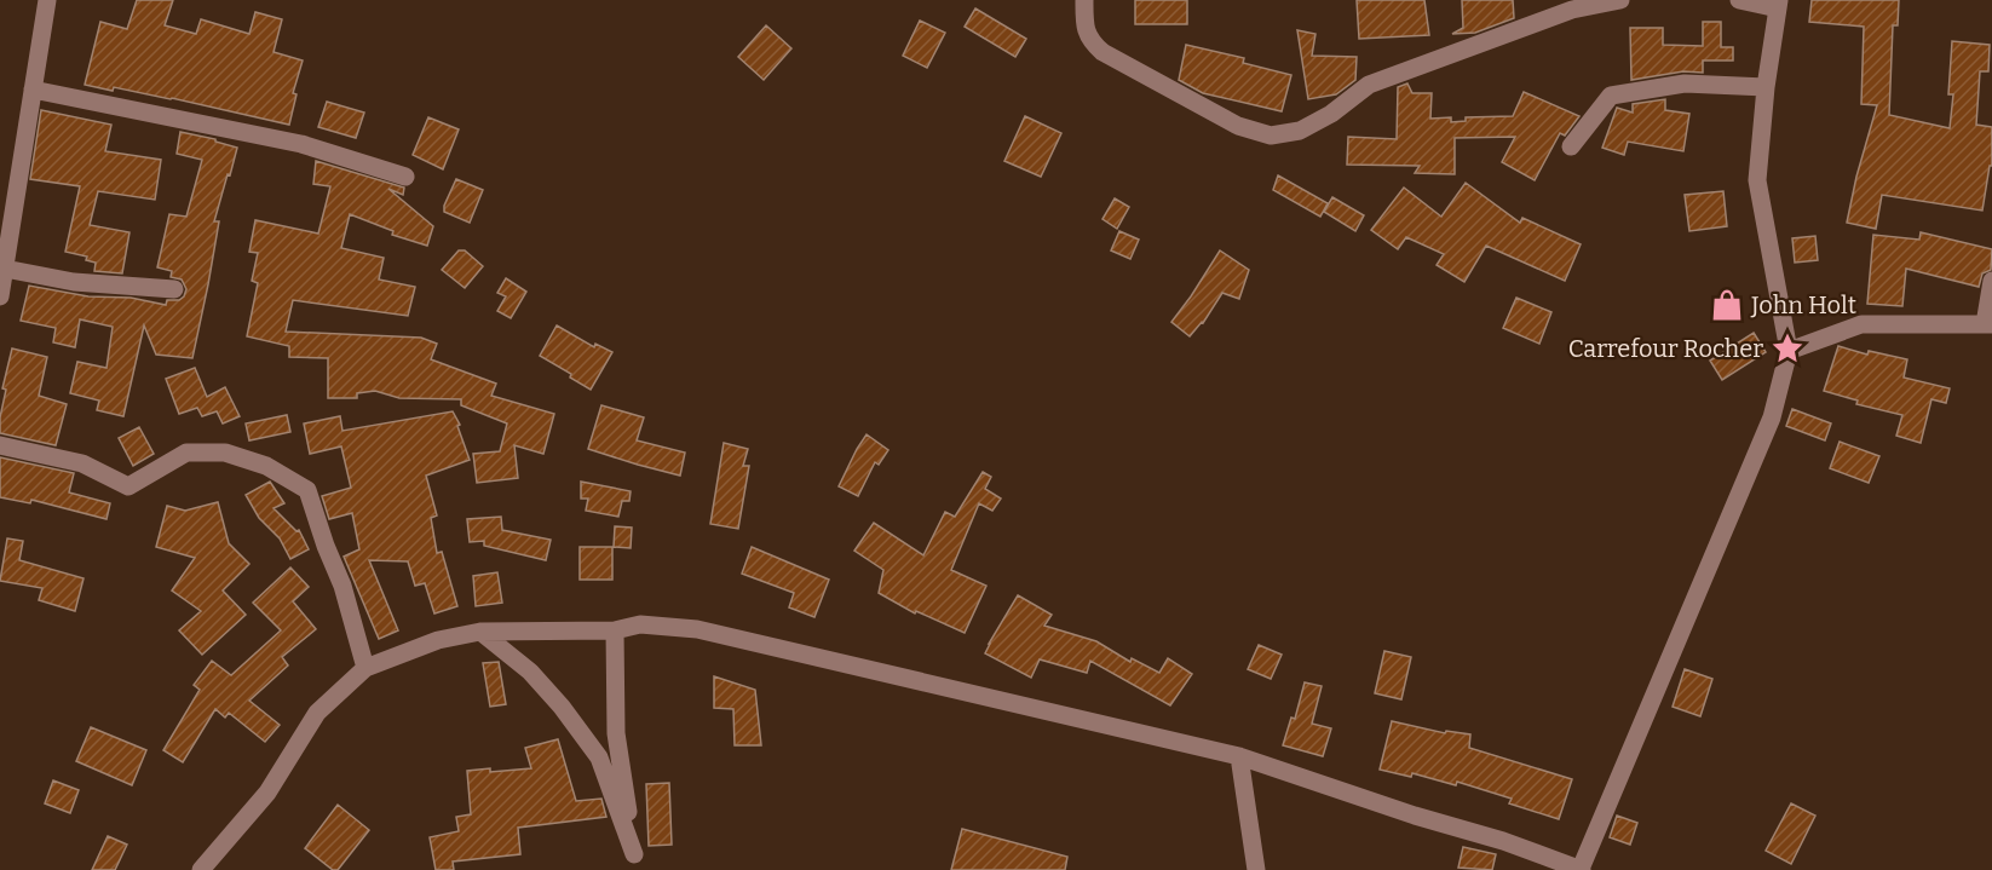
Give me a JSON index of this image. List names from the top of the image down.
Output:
{
  "places": {
    "shop": ["John Holt"],
    "place": ["Carrefour Rocher"]
  }
}
